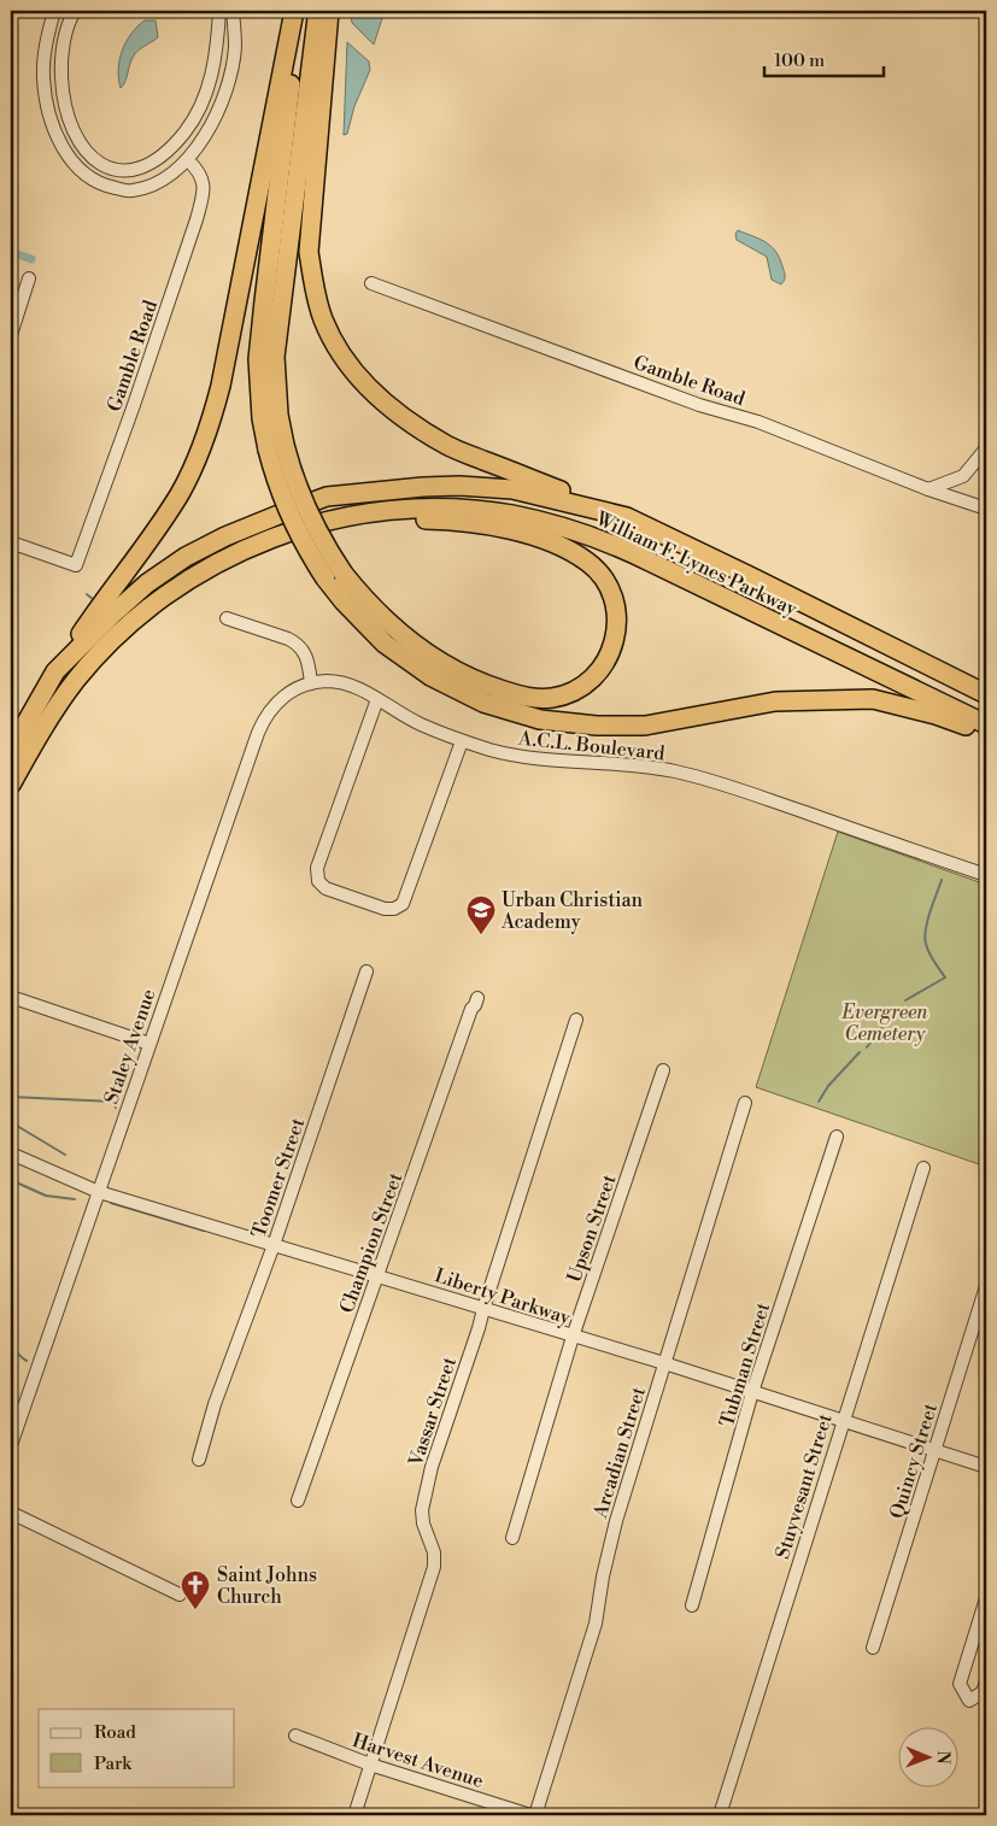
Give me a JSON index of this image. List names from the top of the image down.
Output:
{
  "streets": {
    "highway": ["William F. Lynes Parkway"],
    "street": [
      "Gamble Road",
      "A.C.L. Boulevard",
      "Staley Avenue",
      "Toomer Street",
      "Upson Street",
      "Champion Street",
      "Liberty Parkway",
      "Tubman Street",
      "Vassar Street",
      "Arcadian Street",
      "Quincy Street",
      "Stuyvesant Street",
      "Harvest Avenue"
    ]
  },
  "crossings": [
    ["A.C.L. Boulevard", "Staley Avenue"],
    ["Staley Avenue", "Liberty Parkway"],
    ["Toomer Street", "Liberty Parkway"],
    ["Upson Street", "Liberty Parkway"],
    ["Champion Street", "Liberty Parkway"],
    ["Liberty Parkway", "Tubman Street"],
    ["Liberty Parkway", "Vassar Street"],
    ["Liberty Parkway", "Arcadian Street"],
    ["Liberty Parkway", "Quincy Street"],
    ["Liberty Parkway", "Stuyvesant Street"],
    ["Vassar Street", "Harvest Avenue"]
  ],
  "parks": ["Evergreen Cemetery"],
  "places": {
    "school or university": ["Urban Christian Academy"],
    "church": ["Saint Johns Church"]
  },
  "legend": ["Road", "Park"],
  "scale_bar": "100 m",
  "north": "right"
}
